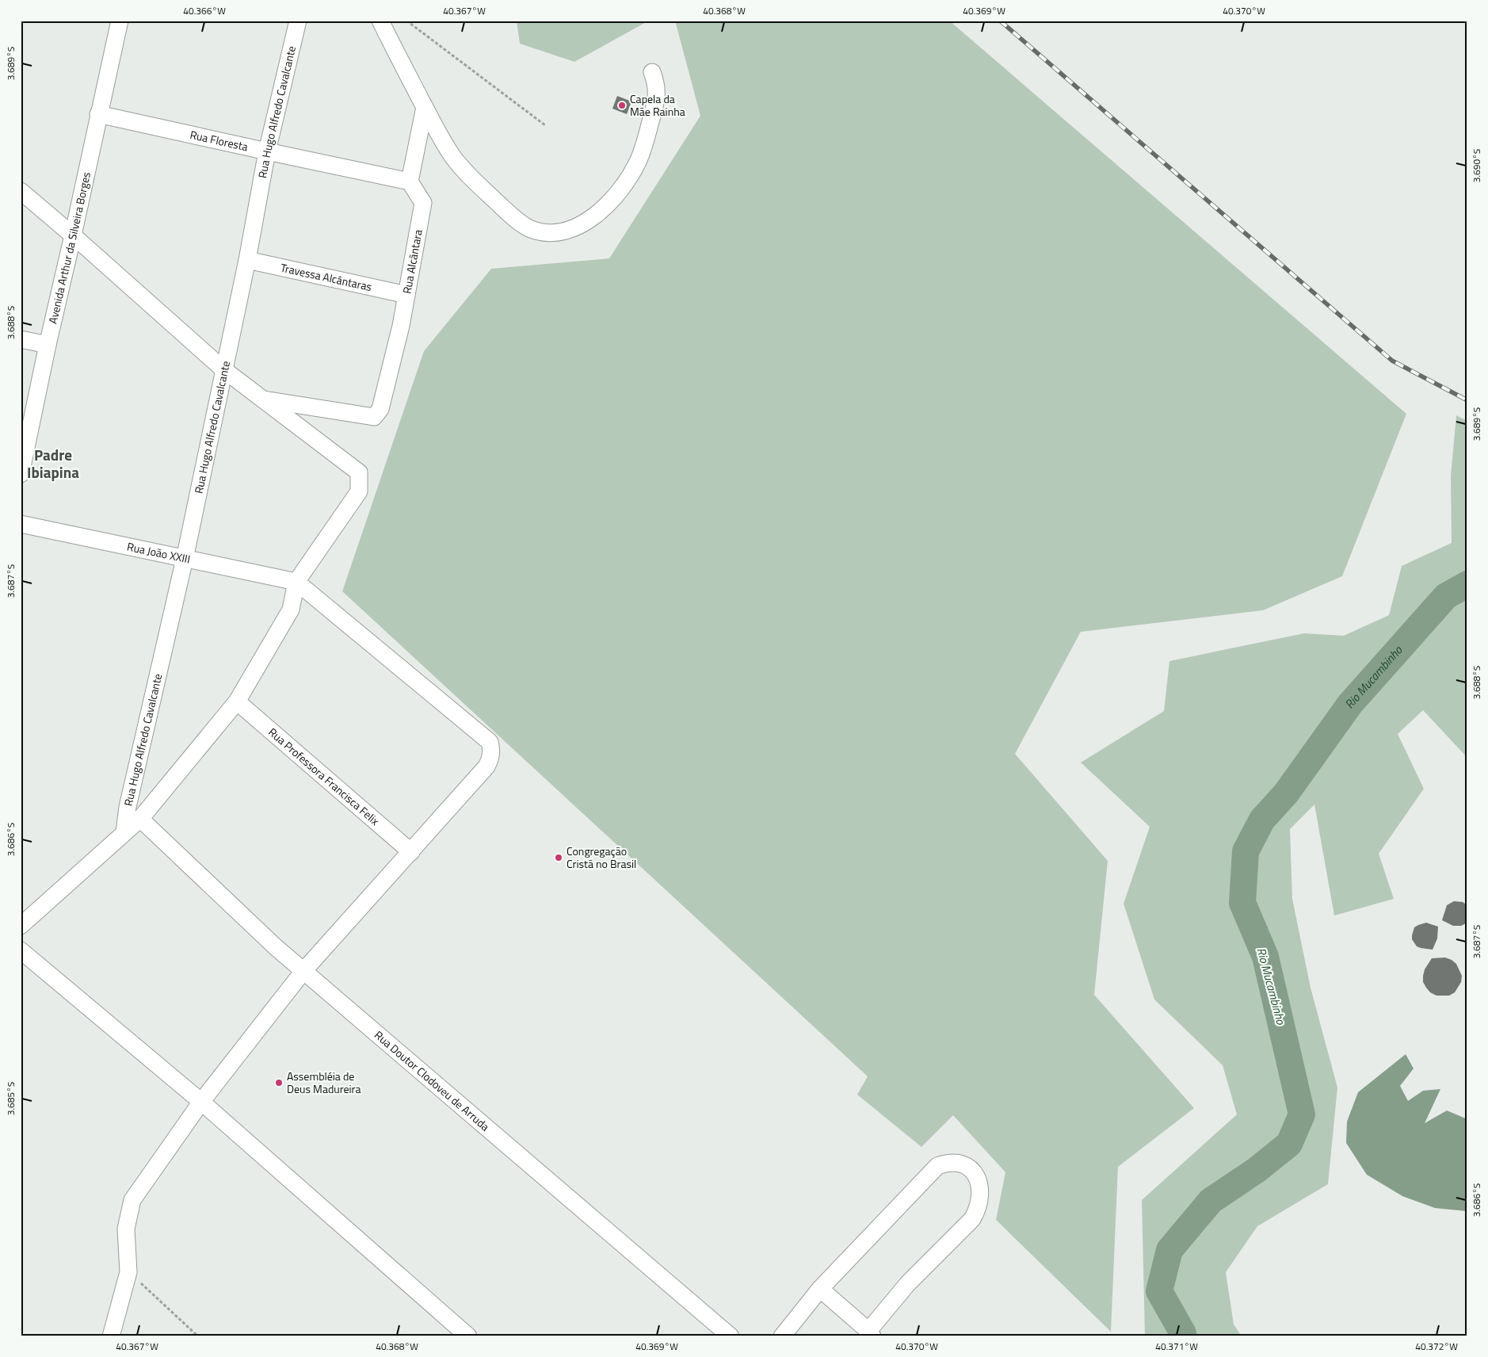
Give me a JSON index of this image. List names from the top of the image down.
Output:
{
  "streets": {
    "street": [
      "Rua Hugo Alfredo Cavalcante",
      "Rua Floresta",
      "Avenida Arthur da Silveira Borges",
      "Rua Alcãntara",
      "Travessa Alcântaras",
      "Rua João XXIII",
      "Rua Professora Francisca Felix",
      "Rua Doutor Clodoveu de Arruda"
    ]
  },
  "crossings": [
    ["Rua Hugo Alfredo Cavalcante", "Rua Floresta"],
    ["Rua Hugo Alfredo Cavalcante", "Travessa Alcântaras"],
    ["Rua Hugo Alfredo Cavalcante", "Rua João XXIII"],
    ["Rua Floresta", "Avenida Arthur da Silveira Borges"],
    ["Rua Floresta", "Rua Alcãntara"],
    ["Rua Alcãntara", "Travessa Alcântaras"]
  ],
  "districts": ["Padre Ibiapina"],
  "water": ["Rio Mucambinho"],
  "places": ["Capela da Mãe Rainha", "Congregação Cristã no Brasil", "Assembléia de Deus Madureira"],
  "coordinates": [
    "40.366°W",
    "40.367°W",
    "40.368°W",
    "40.369°W",
    "40.370°W",
    "3.689°S",
    "3.690°S",
    "3.688°S",
    "3.687°S",
    "3.686°S",
    "3.685°S",
    "40.371°W",
    "40.372°W"
  ]
}
